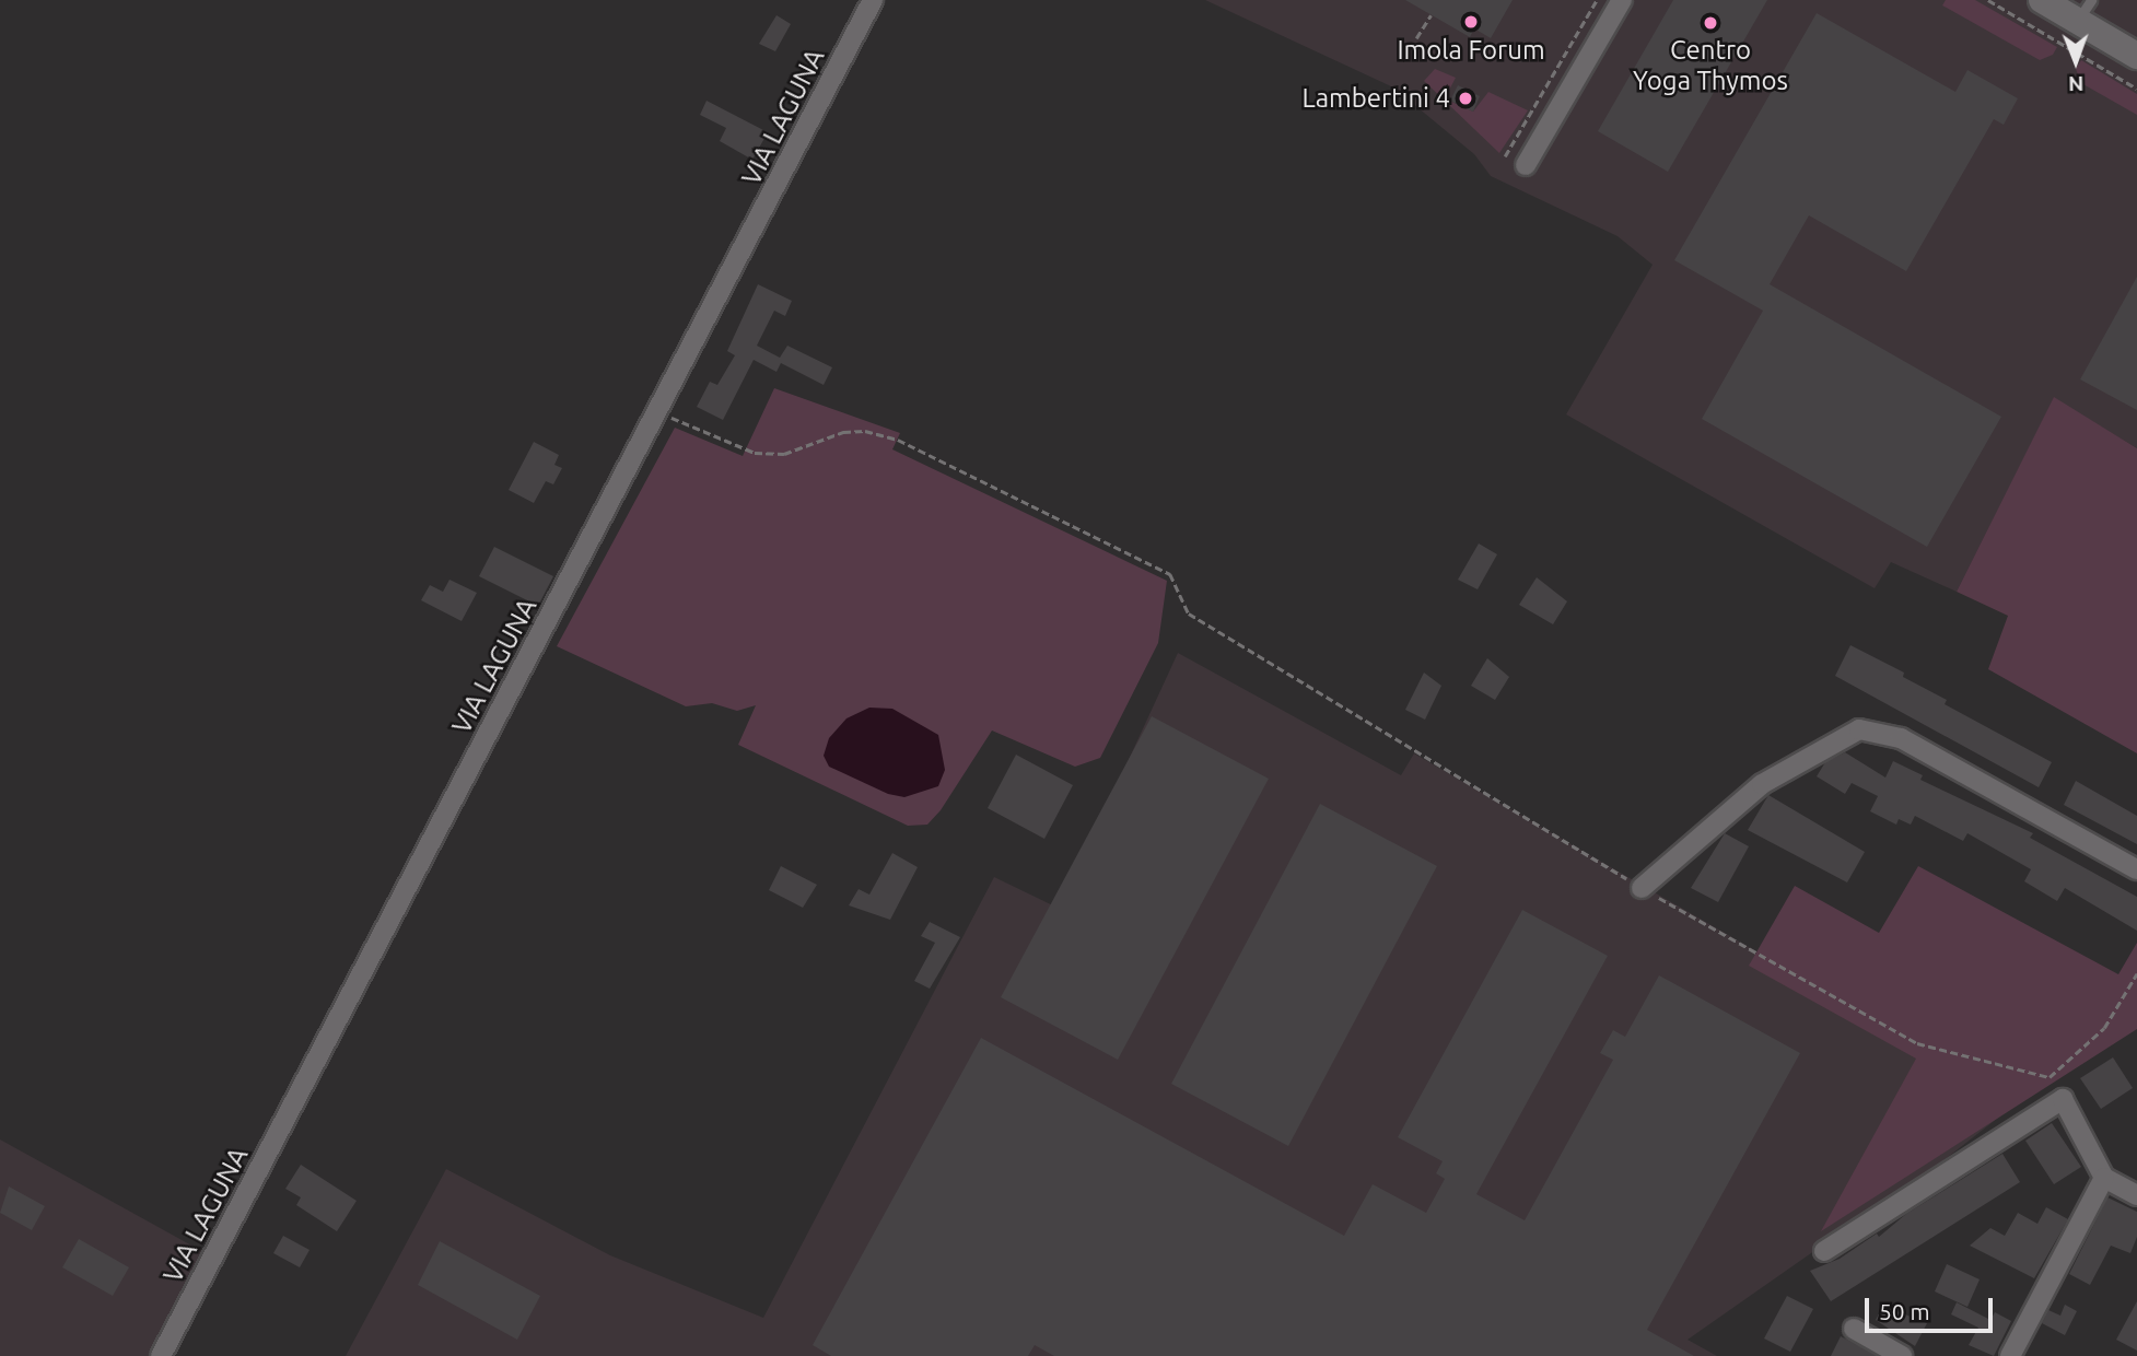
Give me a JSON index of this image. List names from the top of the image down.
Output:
{
  "streets": {
    "street": ["VIA LAGUNA"]
  },
  "places": ["Imola Forum", "Centro Yoga Thymos", "Lambertini 4"],
  "scale_bar": "50 m",
  "north": "bottom"
}
